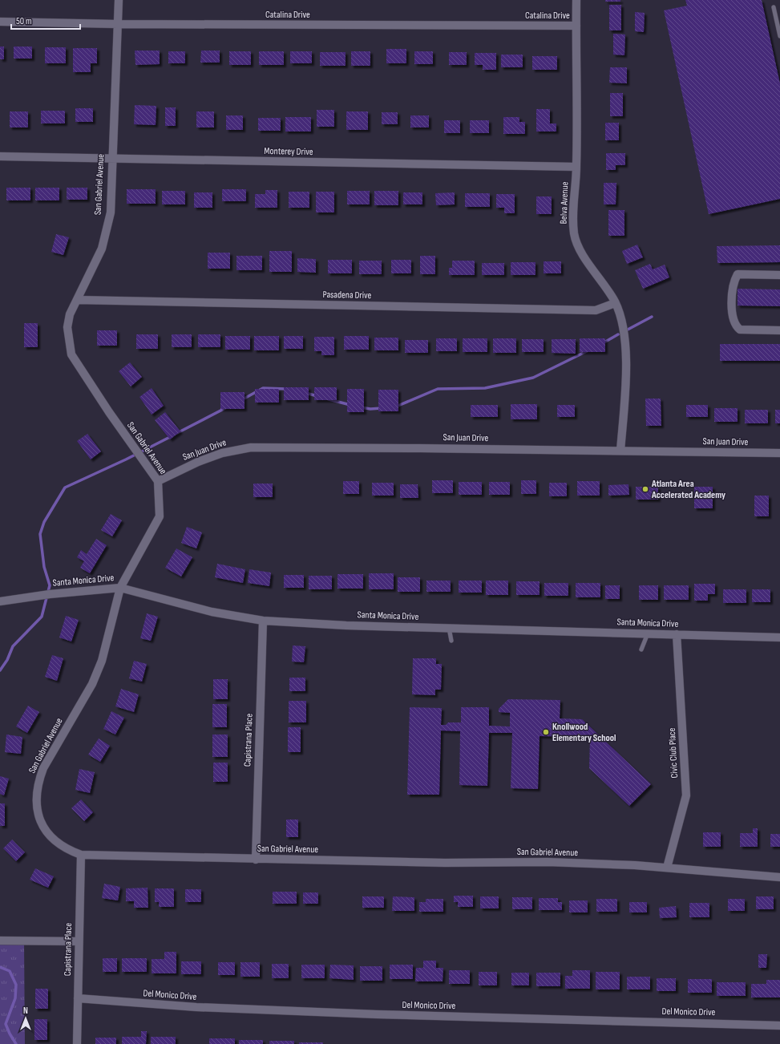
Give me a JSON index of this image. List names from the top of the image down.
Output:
{
  "streets": {
    "street": [
      "Catalina Drive",
      "Monterey Drive",
      "San Gabriel Avenue",
      "Belva Avenue",
      "Pasadena Drive",
      "San Juan Drive",
      "Santa Monica Drive",
      "Capistrana Place",
      "Civic Club Place",
      "Del Monico Drive"
    ]
  },
  "crossings": [
    ["Catalina Drive", "San Gabriel Avenue"],
    ["Catalina Drive", "Belva Avenue"],
    ["Monterey Drive", "San Gabriel Avenue"],
    ["Monterey Drive", "Belva Avenue"],
    ["San Gabriel Avenue", "Pasadena Drive"],
    ["San Gabriel Avenue", "San Juan Drive"],
    ["San Gabriel Avenue", "Santa Monica Drive"],
    ["San Gabriel Avenue", "Capistrana Place"],
    ["San Gabriel Avenue", "Civic Club Place"],
    ["Belva Avenue", "Pasadena Drive"],
    ["Belva Avenue", "San Juan Drive"],
    ["Santa Monica Drive", "Capistrana Place"],
    ["Santa Monica Drive", "Civic Club Place"],
    ["Capistrana Place", "Del Monico Drive"]
  ],
  "places": ["Atlanta Area Accelerated Academy", "Knollwood Elementary School"],
  "scale_bar": "50 m",
  "north": "top"
}
